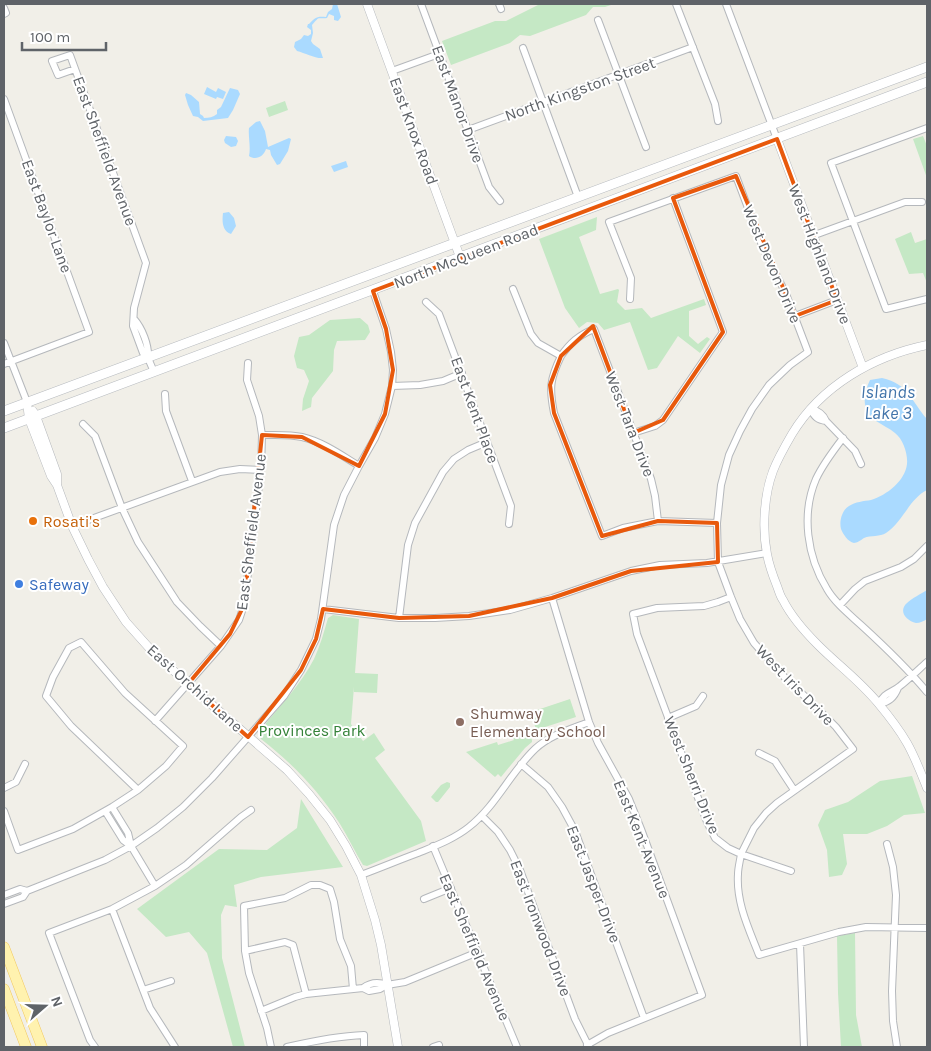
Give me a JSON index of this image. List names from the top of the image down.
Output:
{
  "streets": {
    "main road": ["North McQueen Road"],
    "street": [
      "North Kingston Street",
      "East Manor Drive",
      "East Knox Road",
      "East Sheffield Avenue",
      "East Baylor Lane",
      "West Highland Drive",
      "West Devon Drive",
      "East Kent Place",
      "West Tara Drive",
      "West Iris Drive",
      "East Orchid Lane",
      "West Sherri Drive",
      "East Kent Avenue",
      "East Jasper Drive",
      "East Ironwood Drive"
    ]
  },
  "crossings": [
    ["North Kingston Street", "East Manor Drive"],
    ["East Knox Road", "North McQueen Road"],
    ["East Sheffield Avenue", "North McQueen Road"],
    ["East Sheffield Avenue", "East Orchid Lane"],
    ["East Baylor Lane", "East Orchid Lane"],
    ["West Highland Drive", "North McQueen Road"],
    ["North McQueen Road", "East Orchid Lane"],
    ["West Devon Drive", "West Iris Drive"],
    ["West Iris Drive", "West Sherri Drive"],
    ["East Kent Avenue", "East Jasper Drive"]
  ],
  "water": ["Islands Lake 3"],
  "parks": ["Provinces Park"],
  "places": ["Rosati's", "Safeway", "Shumway Elementary School"],
  "scale_bar": "100 m",
  "north": "right"
}
